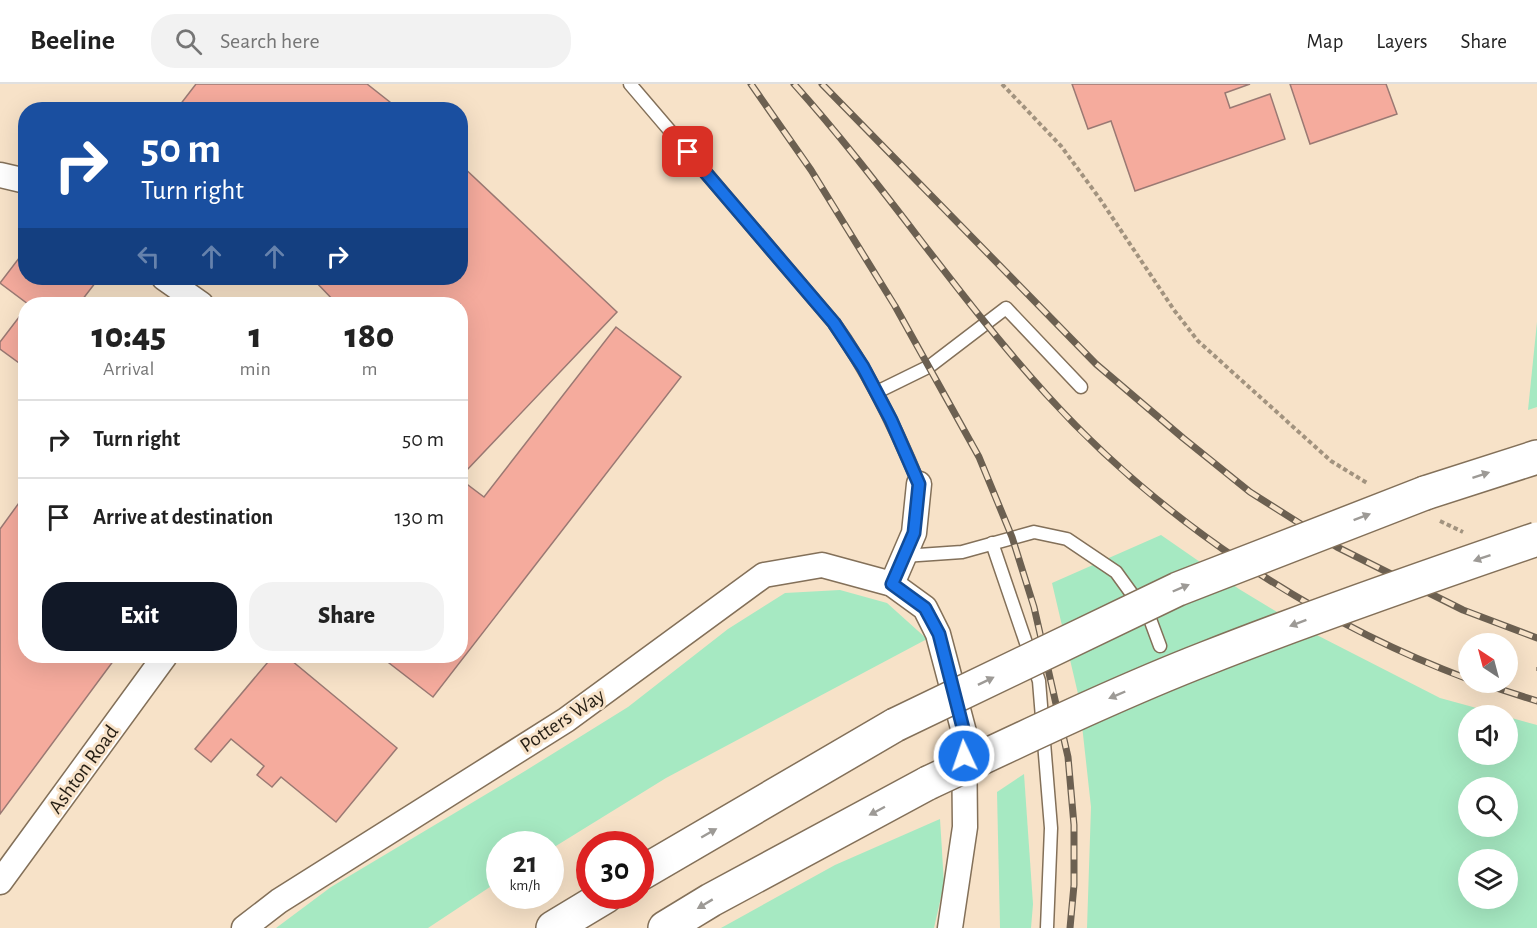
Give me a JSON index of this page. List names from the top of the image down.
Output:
{
  "streets": {
    "street": ["Potters Way", "Ashton Road"]
  },
  "north": "top left",
  "page": {
    "header": "Beeline",
    "search": "Search here",
    "nav": ["Map", "Layers", "Share"],
    "turn": ["50 m", "Turn right"],
    "eta": [
      "10:45",
      "Arrival",
      "1",
      "min",
      "180",
      "m"
    ],
    "list": [
      {
        "name": "Turn right",
        "value": "50 m"
      },
      {
        "name": "Arrive at destination",
        "value": "130 m"
      }
    ],
    "buttons": ["Exit", "Share"],
    "speed": "21 km/h",
    "limit": "30"
  }
}
